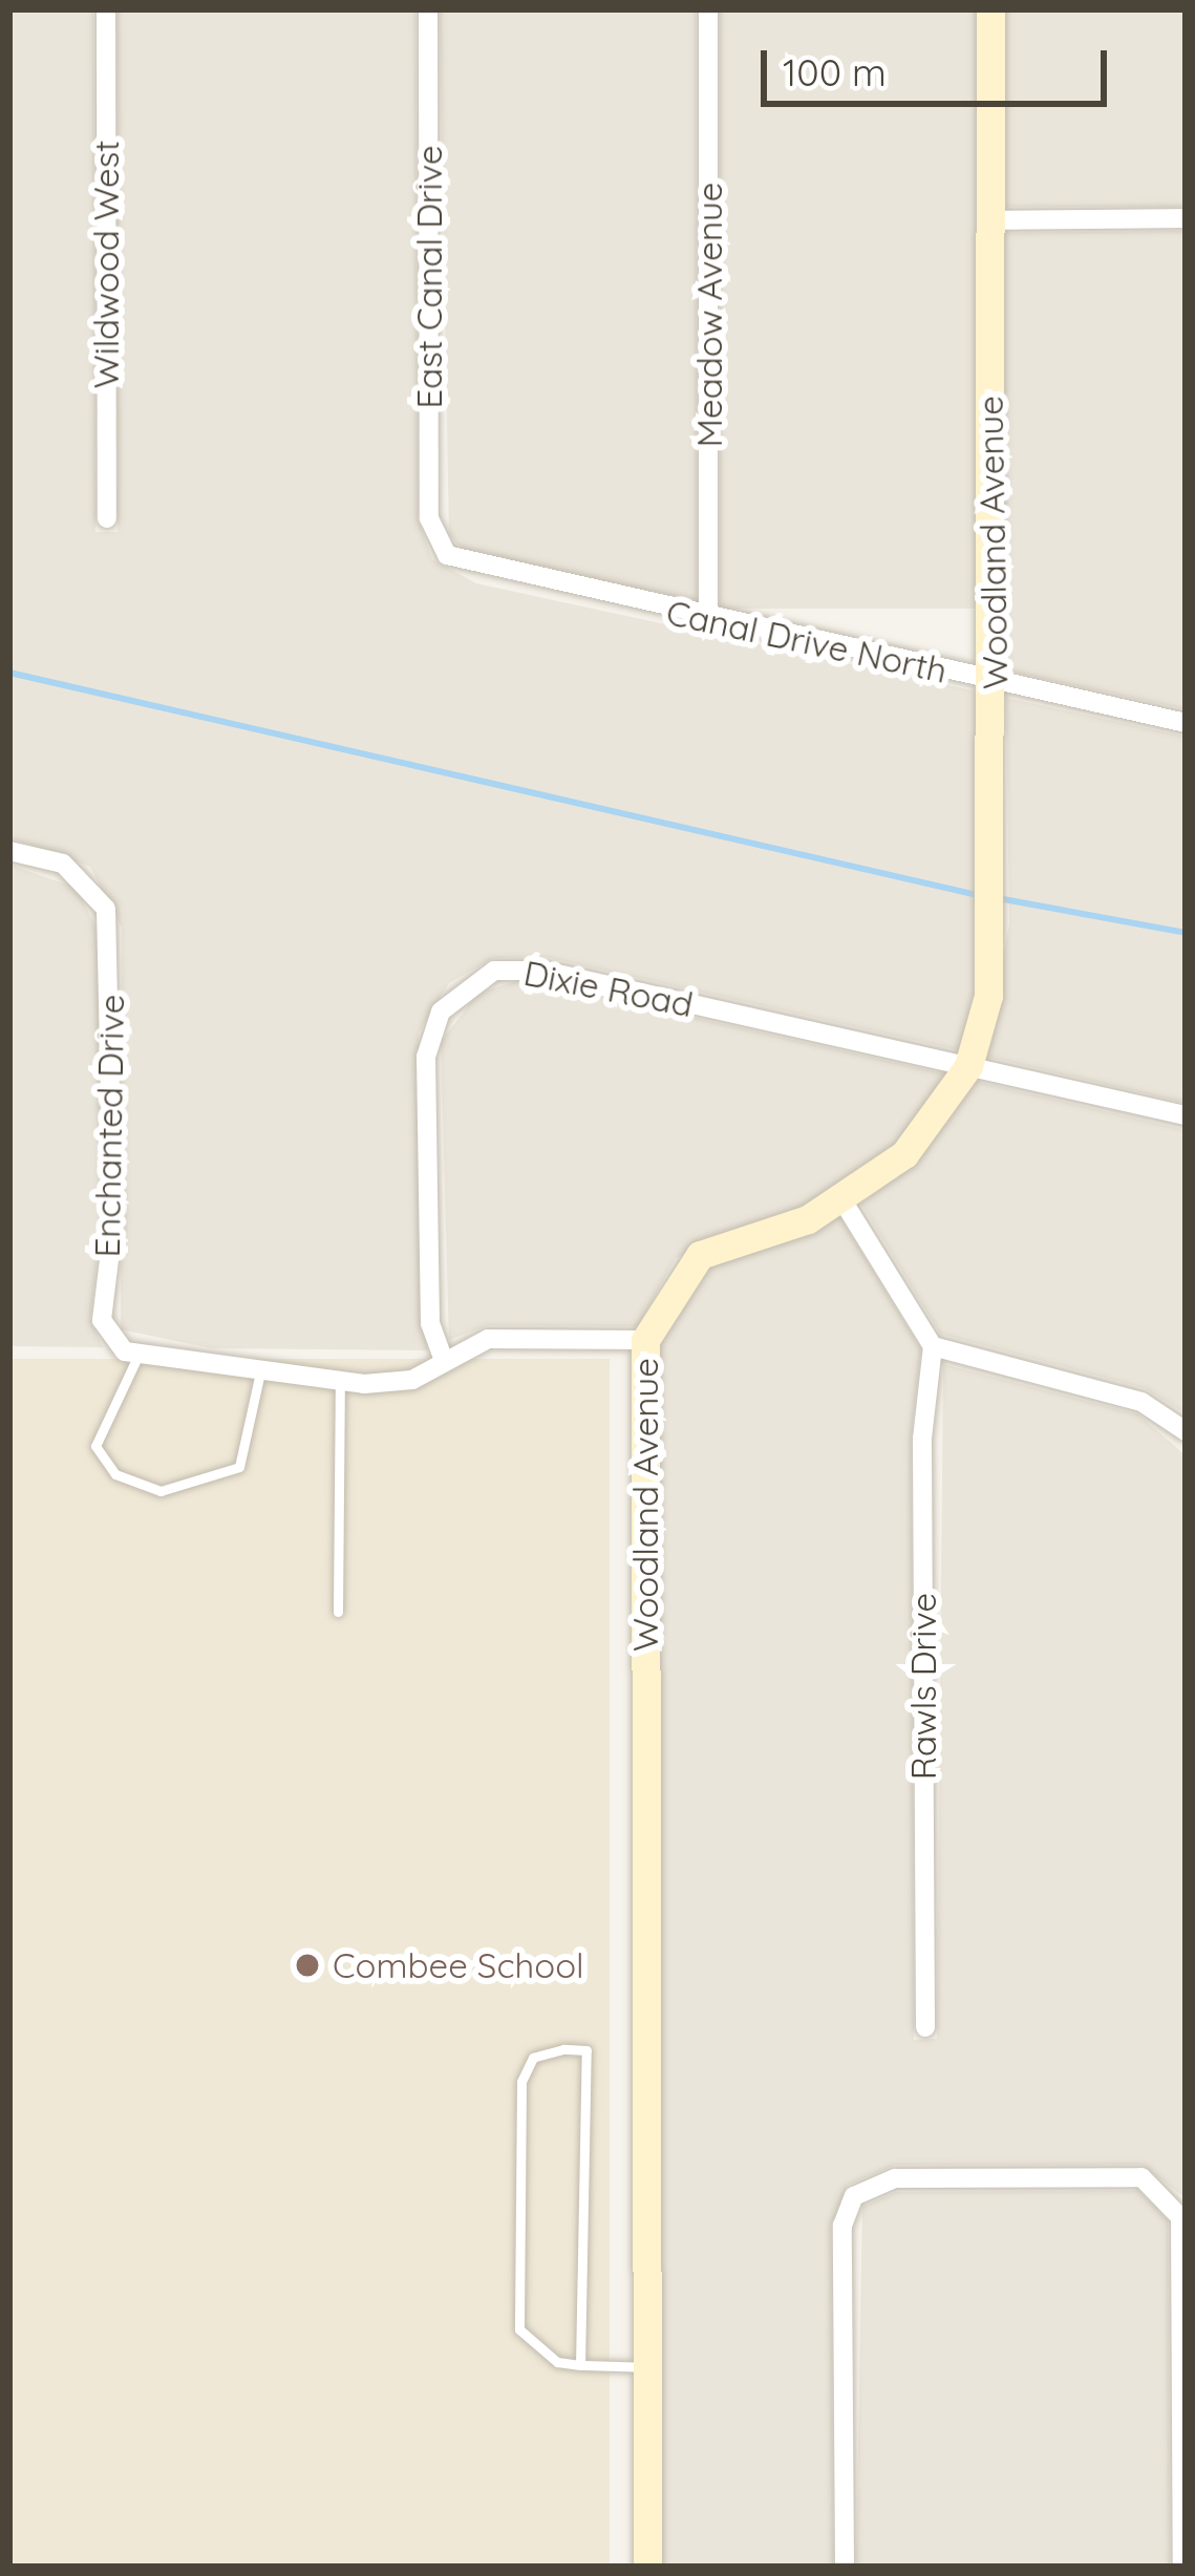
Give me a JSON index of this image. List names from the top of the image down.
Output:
{
  "streets": {
    "street": [
      "Wildwood West",
      "East Canal Drive",
      "Meadow Avenue",
      "Woodland Avenue",
      "Canal Drive North",
      "Dixie Road",
      "Enchanted Drive",
      "Rawls Drive"
    ]
  },
  "crossings": [
    ["East Canal Drive", "Canal Drive North"],
    ["Meadow Avenue", "Canal Drive North"],
    ["Woodland Avenue", "Canal Drive North"],
    ["Woodland Avenue", "Dixie Road"]
  ],
  "places": ["Combee School"],
  "scale_bar": "100 m"
}
